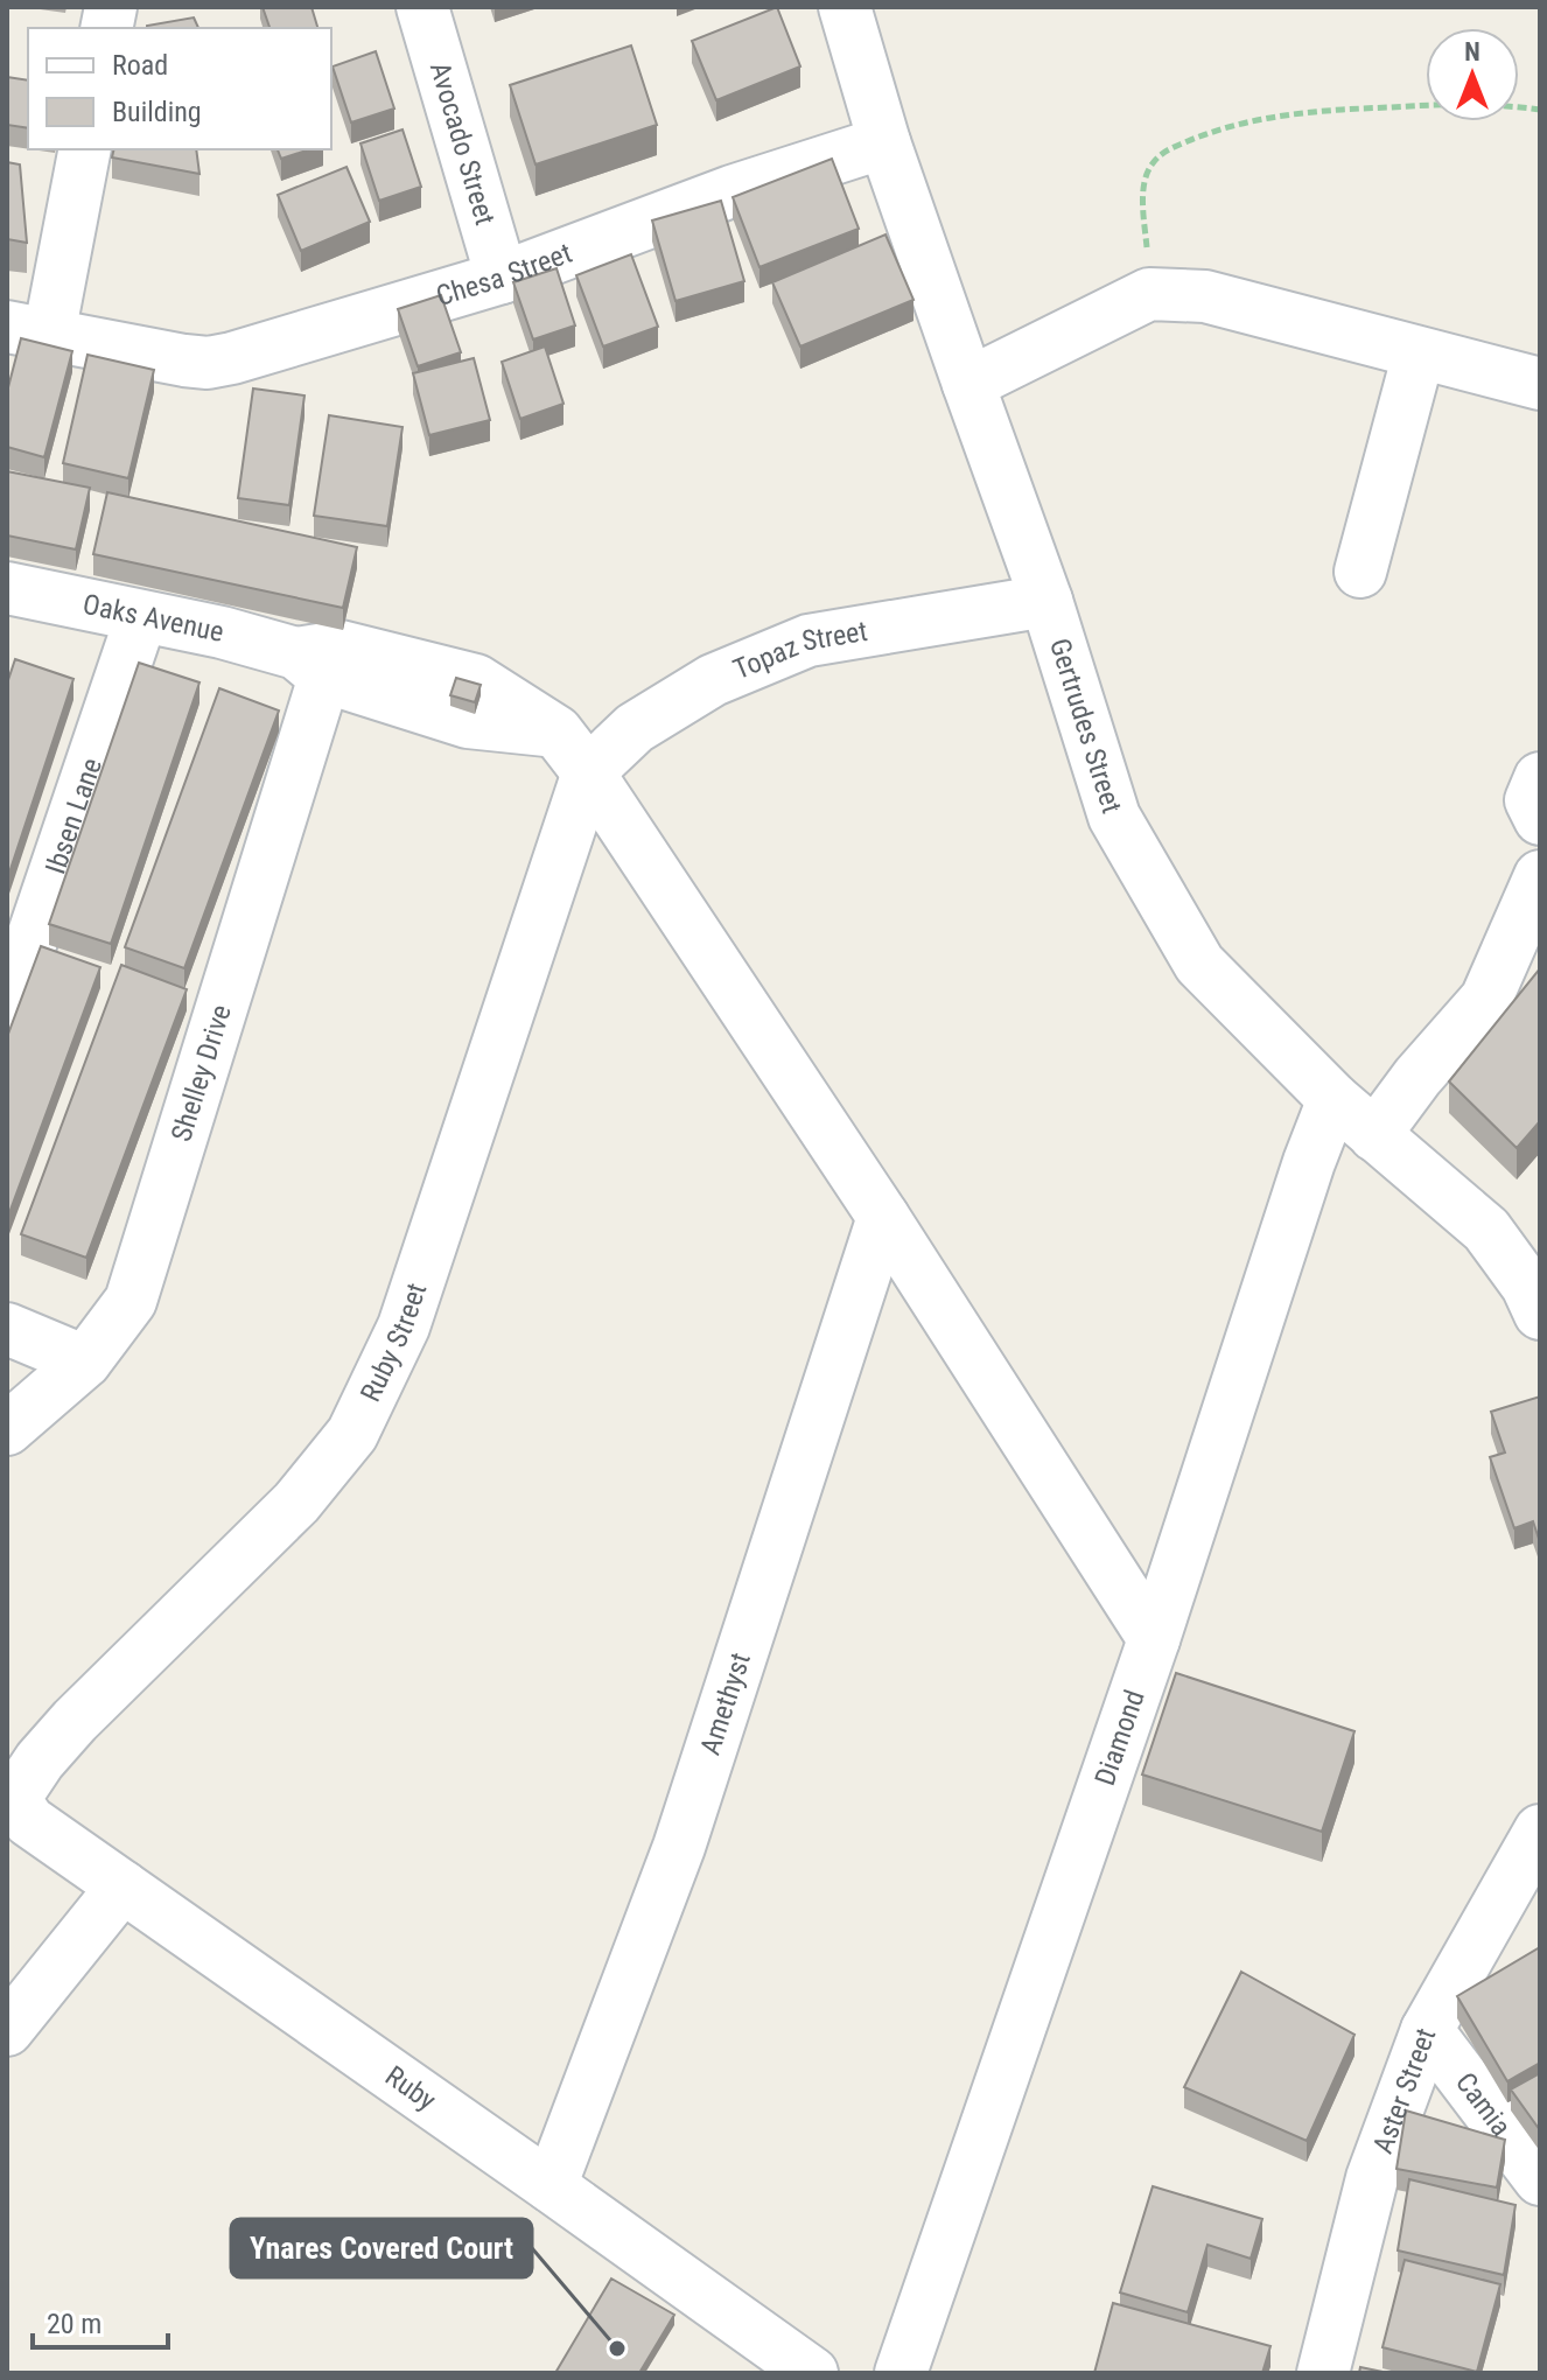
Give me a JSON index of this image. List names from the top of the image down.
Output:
{
  "streets": {
    "street": [
      "Avocado Street",
      "Chesa Street",
      "Oaks Avenue",
      "Topaz Street",
      "Gertrudes Street",
      "Ibsen Lane",
      "Shelley Drive",
      "Ruby Street",
      "Amethyst",
      "Diamond",
      "Ruby",
      "Aster Street",
      "Camia"
    ]
  },
  "crossings": [
    ["Avocado Street", "Chesa Street"],
    ["Chesa Street", "Gertrudes Street"],
    ["Oaks Avenue", "Topaz Street"],
    ["Oaks Avenue", "Ibsen Lane"],
    ["Oaks Avenue", "Shelley Drive"],
    ["Oaks Avenue", "Ruby Street"],
    ["Oaks Avenue", "Amethyst"],
    ["Oaks Avenue", "Diamond"],
    ["Topaz Street", "Gertrudes Street"],
    ["Topaz Street", "Ruby Street"],
    ["Gertrudes Street", "Diamond"],
    ["Ruby Street", "Ruby"],
    ["Amethyst", "Ruby"],
    ["Aster Street", "Camia"]
  ],
  "places": ["Ynares Covered Court"],
  "legend": ["Road", "Building"],
  "scale_bar": "20 m",
  "north": "top"
}
